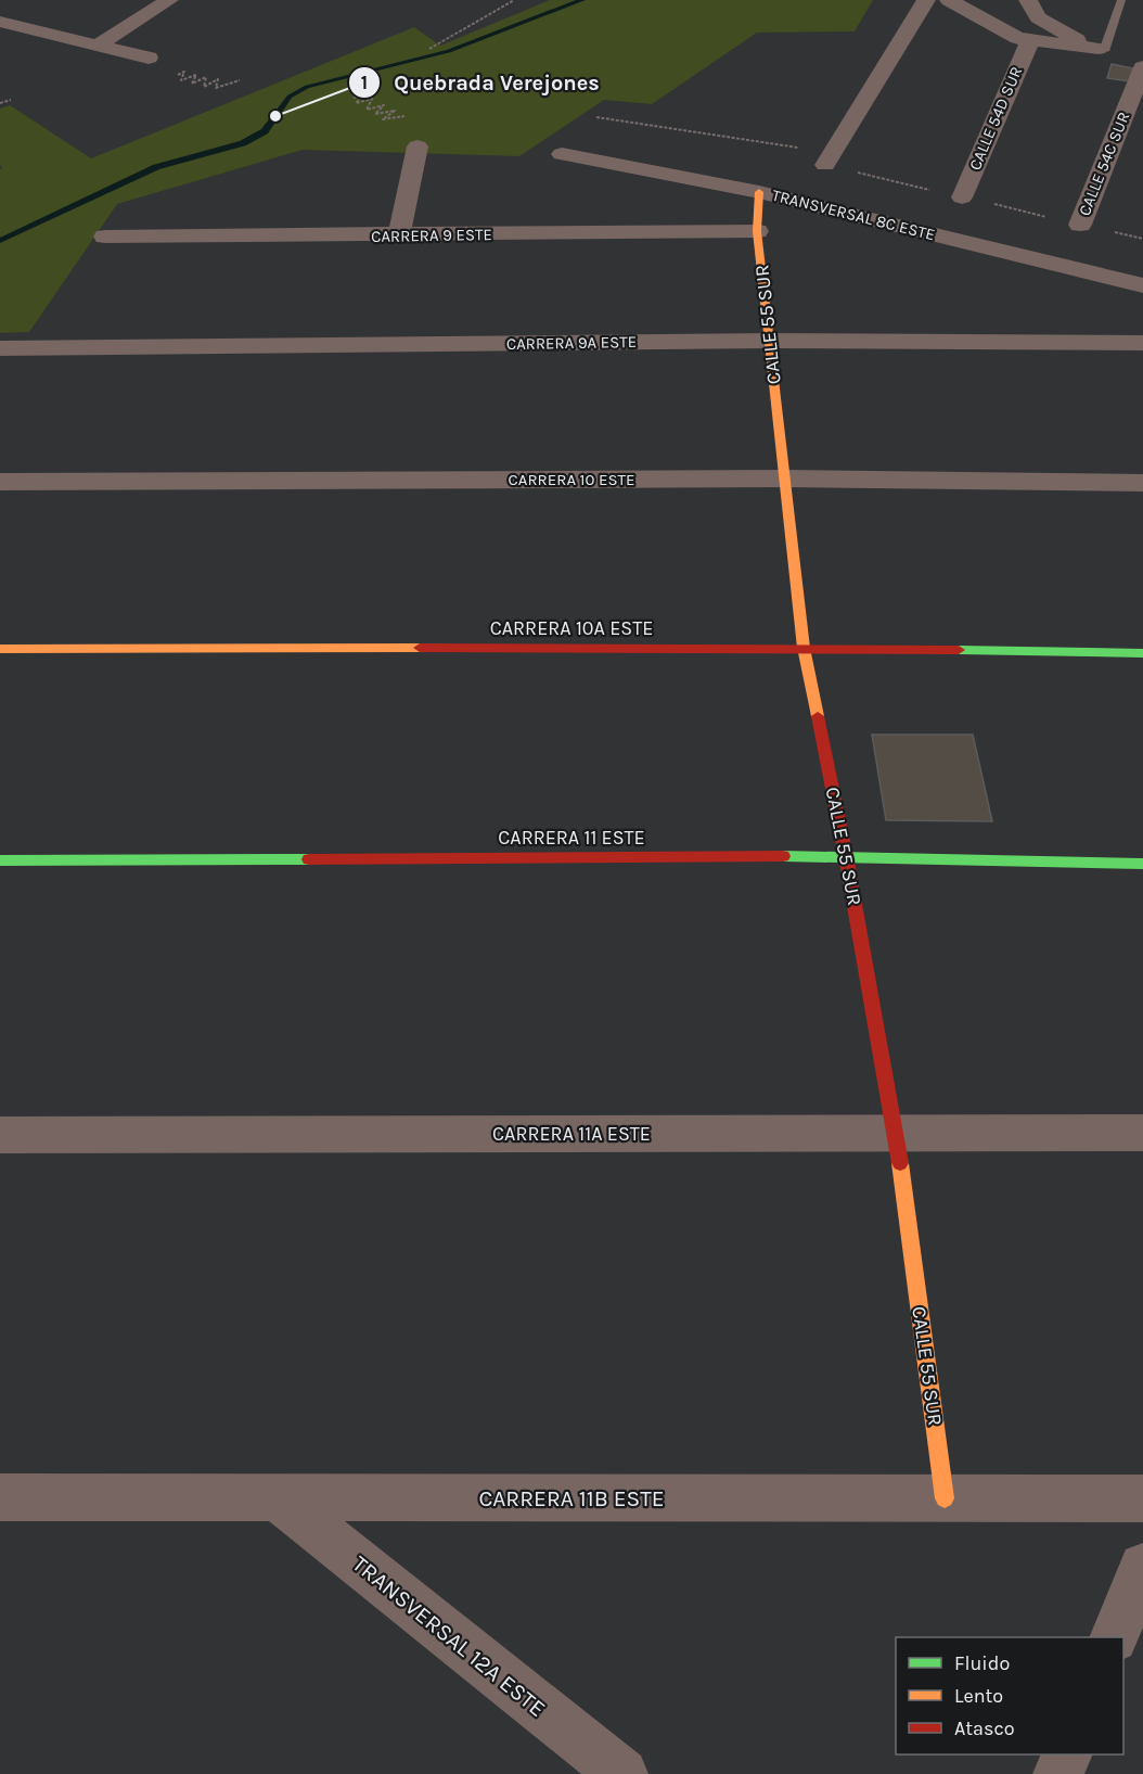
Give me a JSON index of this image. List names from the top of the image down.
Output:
{
  "streets": {
    "street": [
      "CALLE 54D SUR",
      "CALLE 54C SUR",
      "TRANSVERSAL 8C ESTE",
      "CARRERA 9 ESTE",
      "CALLE 55 SUR",
      "CARRERA 9A ESTE",
      "CARRERA 10 ESTE",
      "CARRERA 10A ESTE",
      "CARRERA 11 ESTE",
      "CARRERA 11A ESTE",
      "CARRERA 11B ESTE",
      "TRANSVERSAL 12A ESTE"
    ]
  },
  "crossings": [
    ["TRANSVERSAL 8C ESTE", "CALLE 55 SUR"],
    ["CARRERA 9 ESTE", "CALLE 55 SUR"],
    ["CALLE 55 SUR", "CARRERA 9A ESTE"],
    ["CALLE 55 SUR", "CARRERA 10 ESTE"],
    ["CALLE 55 SUR", "CARRERA 10A ESTE"],
    ["CALLE 55 SUR", "CARRERA 11 ESTE"],
    ["CALLE 55 SUR", "CARRERA 11A ESTE"],
    ["CALLE 55 SUR", "CARRERA 11B ESTE"],
    ["CARRERA 11B ESTE", "TRANSVERSAL 12A ESTE"]
  ],
  "places": ["Quebrada Verejones"],
  "legend": ["Fluido", "Lento", "Atasco"]
}
